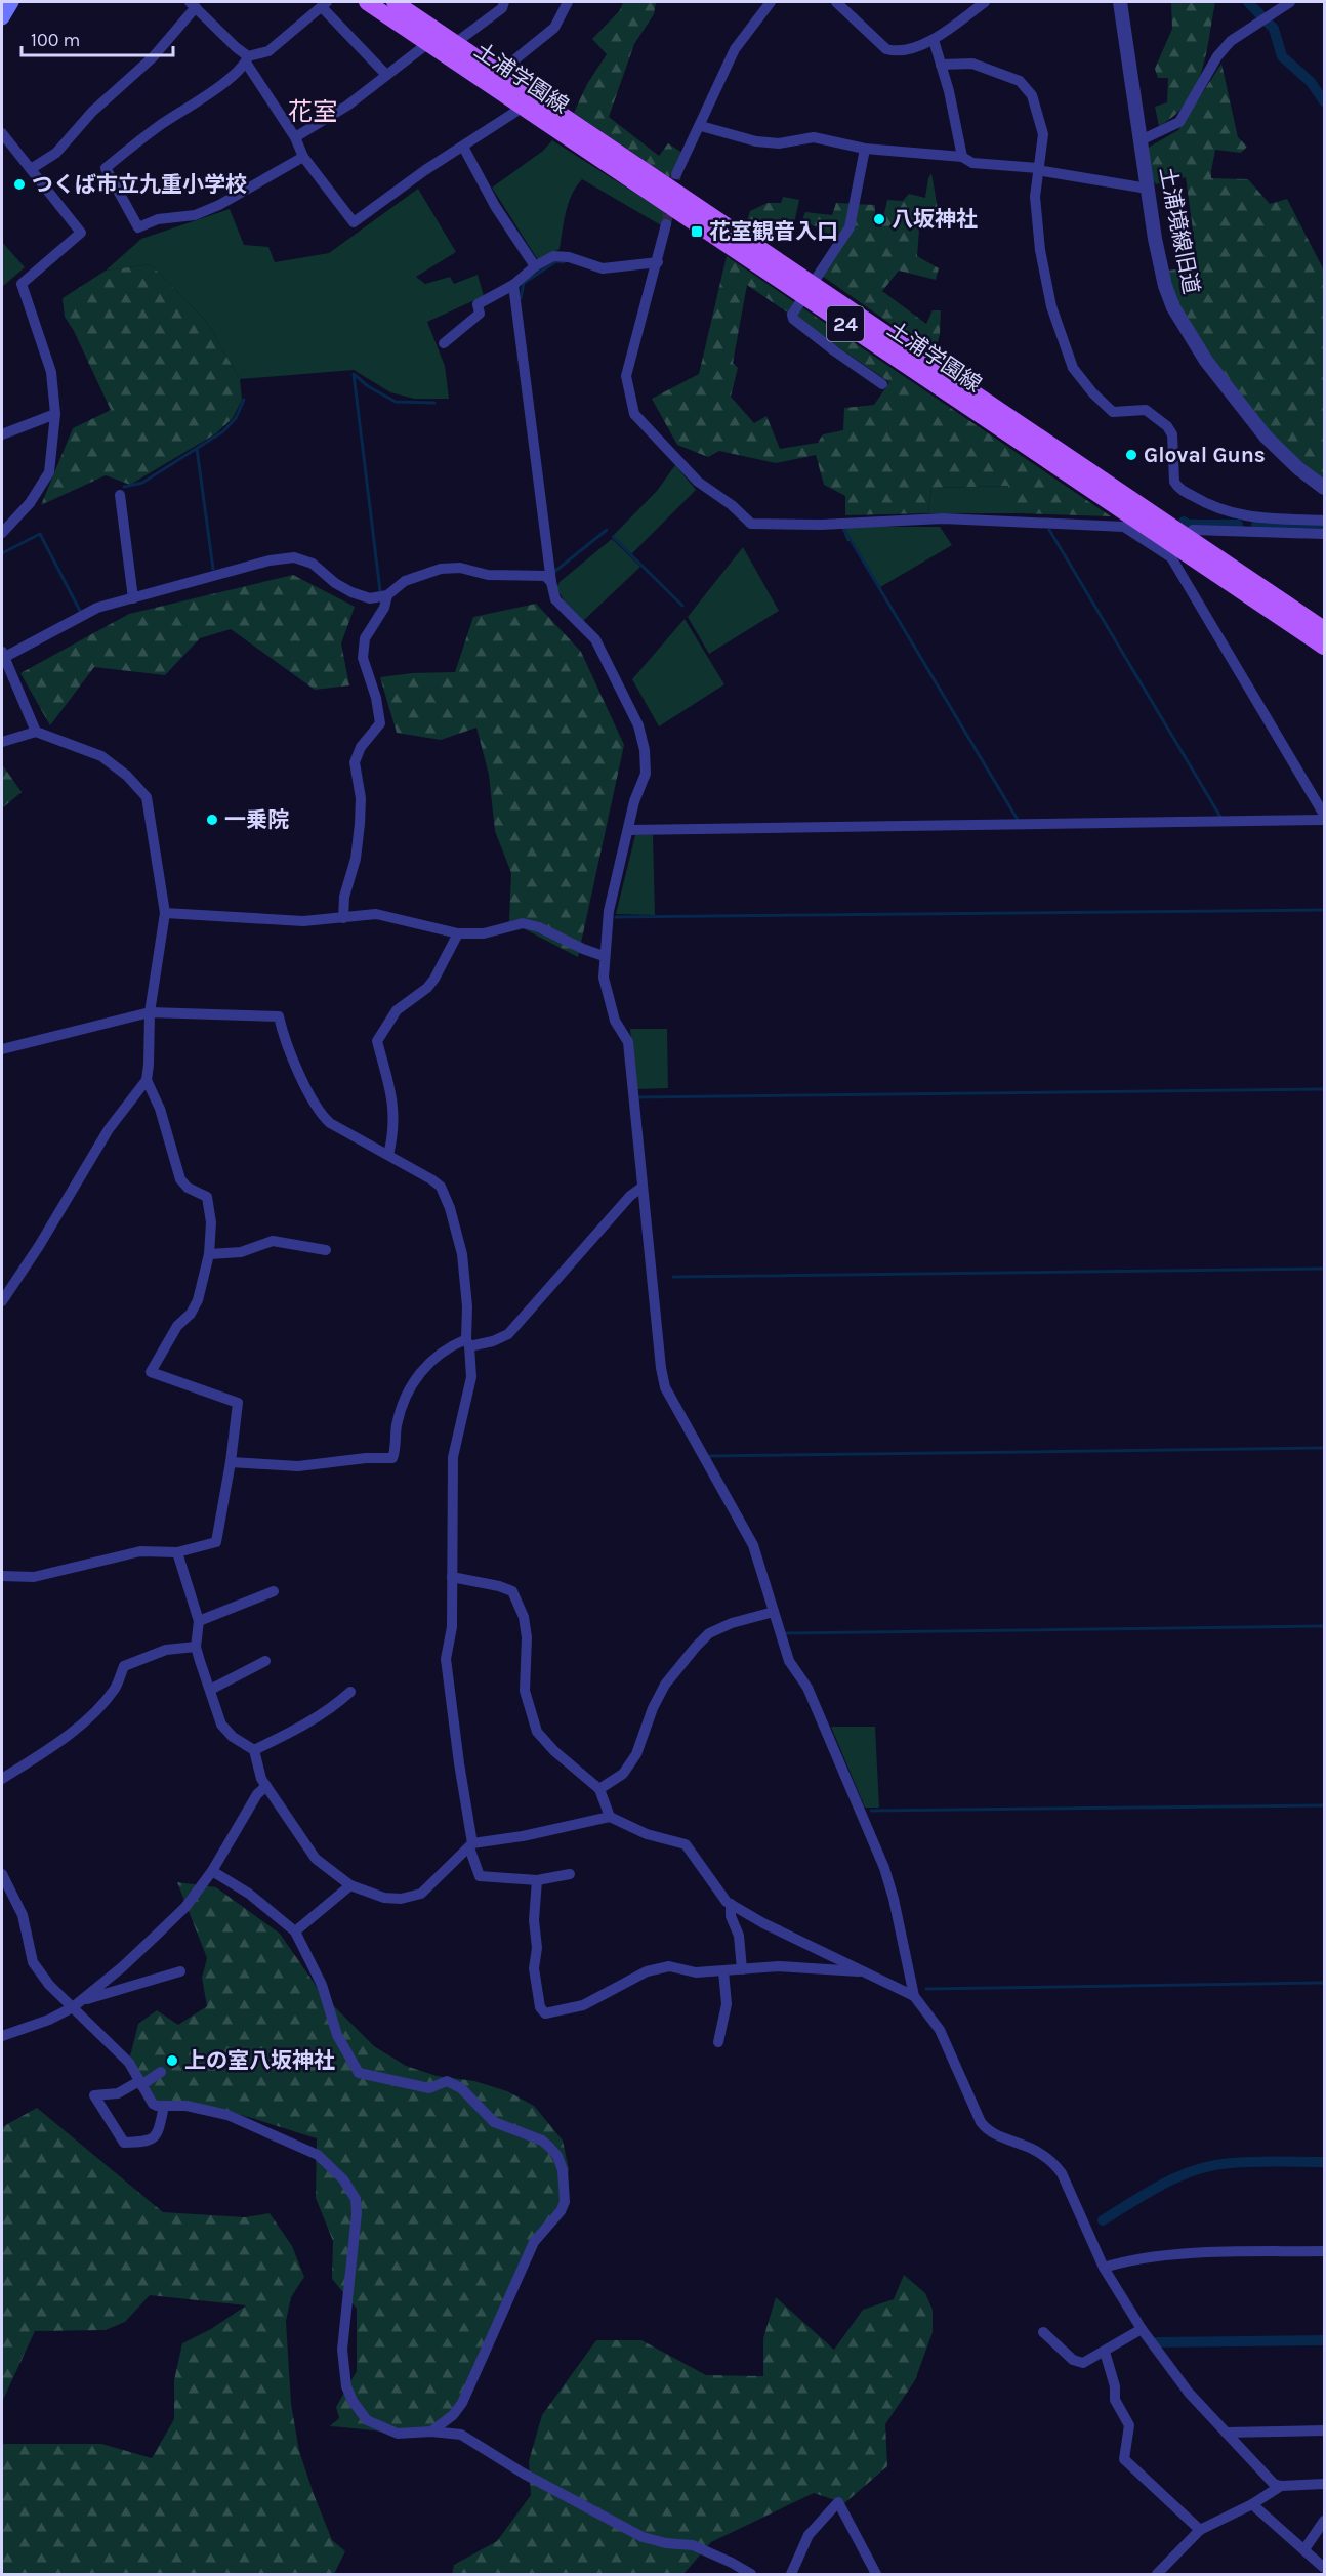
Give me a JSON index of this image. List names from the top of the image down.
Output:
{
  "streets": {
    "main road": ["土浦学園線", "24"],
    "street": ["土浦境線旧道"]
  },
  "districts": ["花室"],
  "places": {
    "other": [
      "つくば市立九重小学校",
      "八坂神社",
      "Gloval Guns",
      "一乗院",
      "上の室八坂神社"
    ],
    "transit": ["花室観音入口"]
  },
  "scale_bar": "100 m"
}
